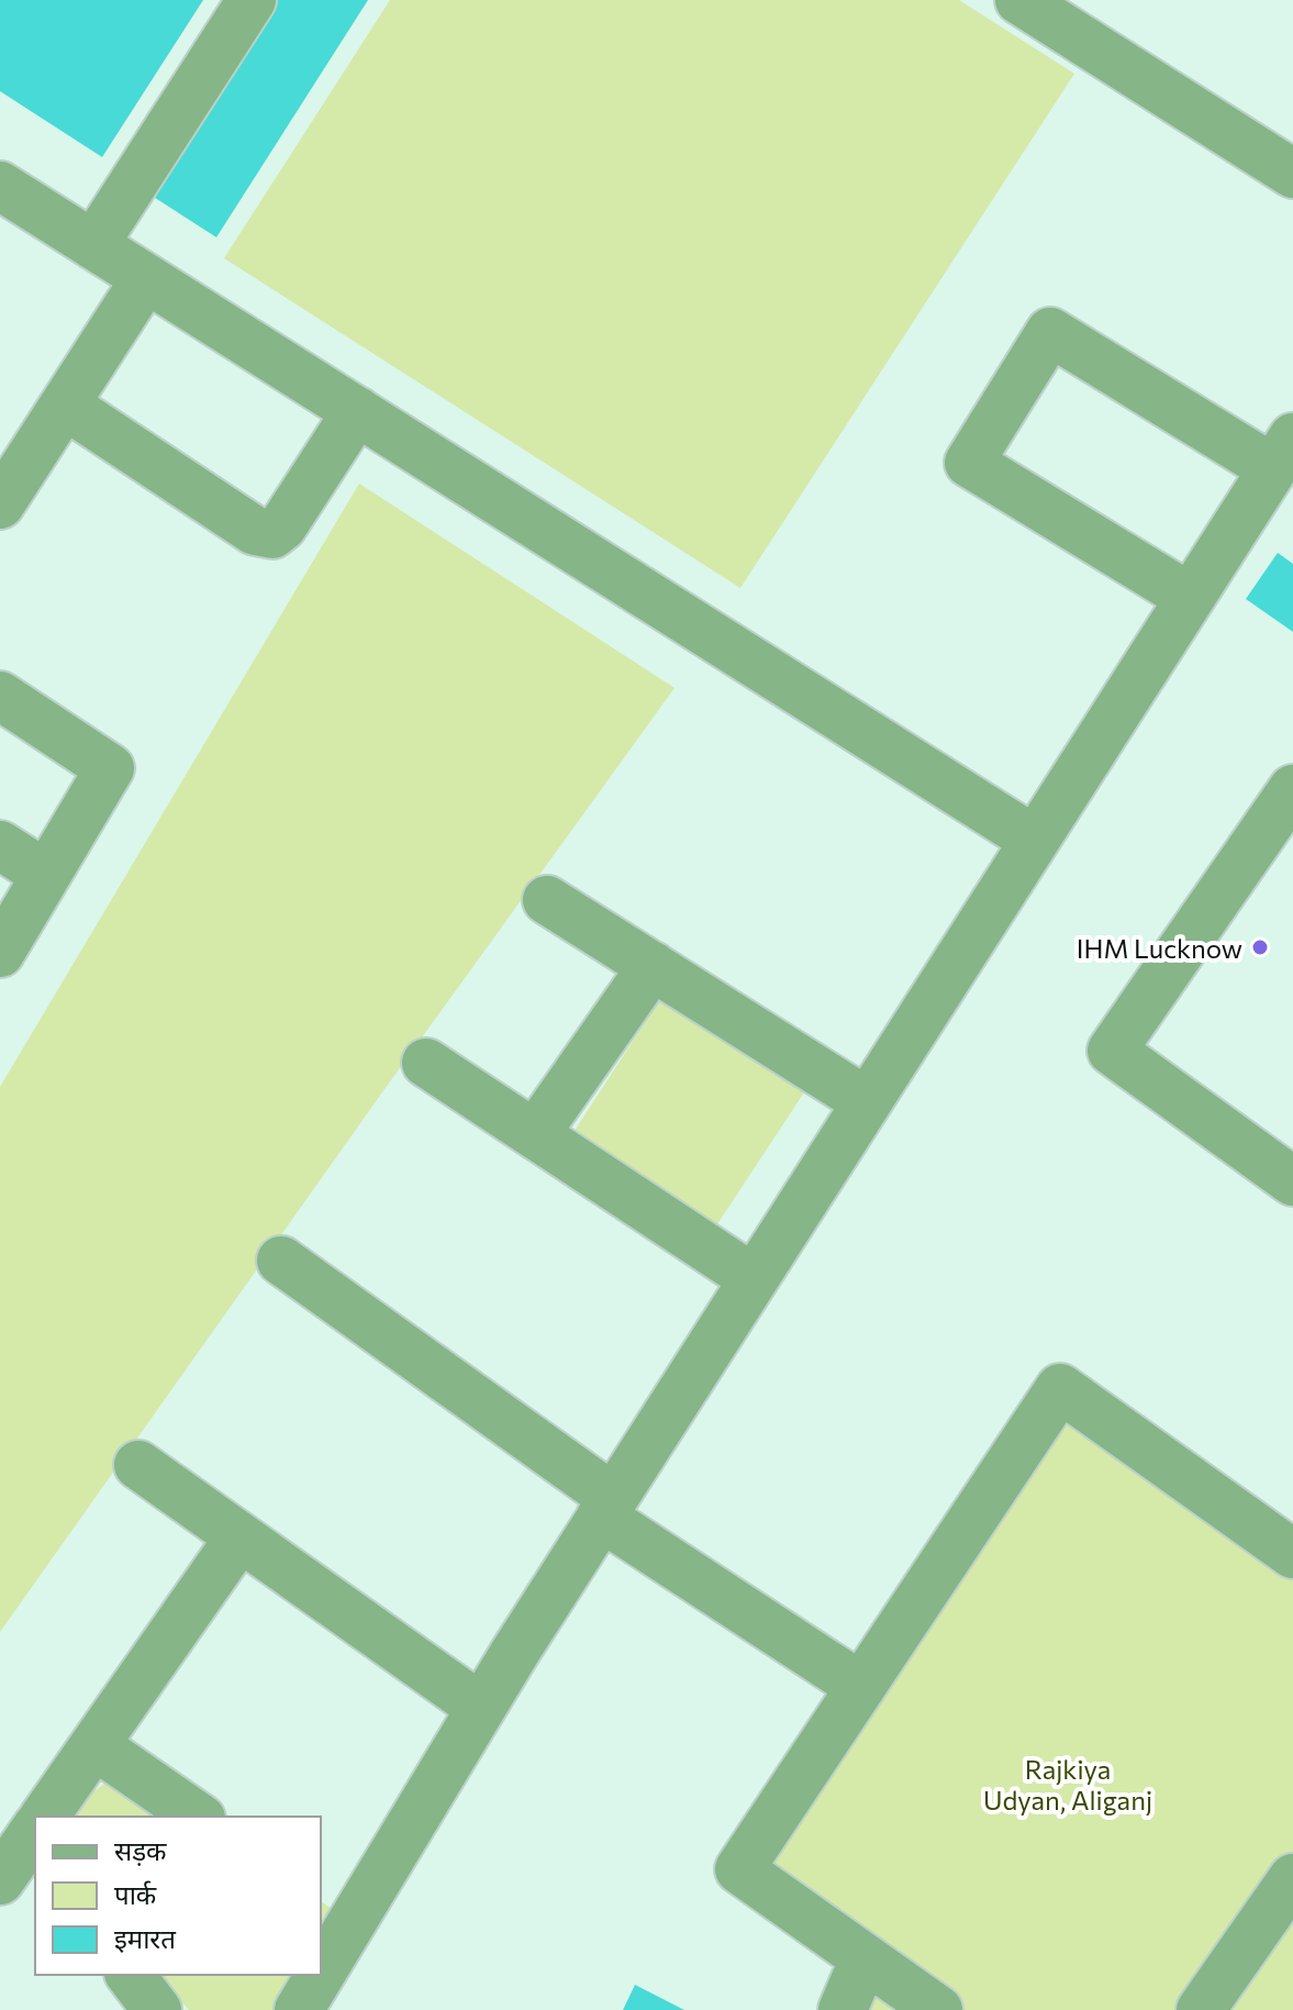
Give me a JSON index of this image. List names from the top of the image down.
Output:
{
  "parks": ["Rajkiya Udyan, Aliganj"],
  "places": ["IHM Lucknow"],
  "legend": ["सड़क", "पार्क", "इमारत"]
}
